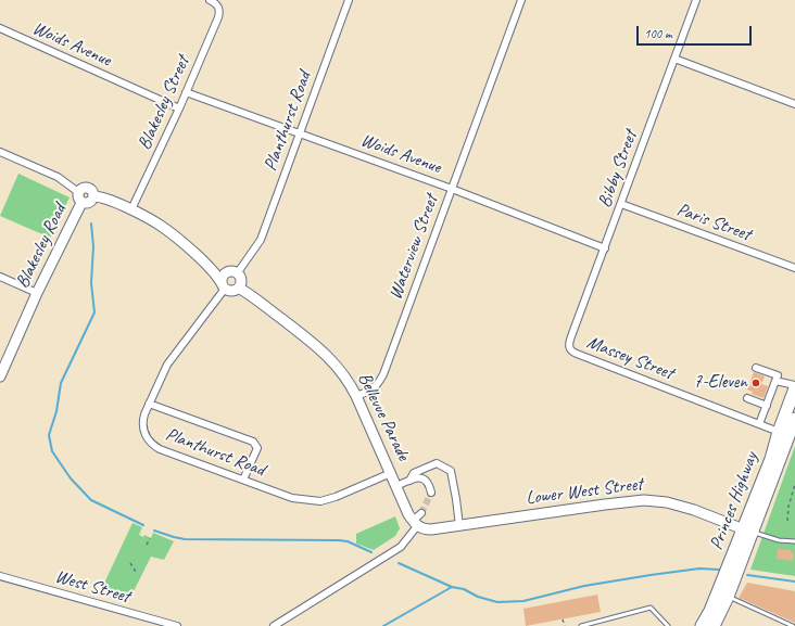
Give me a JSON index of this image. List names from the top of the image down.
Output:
{
  "streets": {
    "highway": ["Princes Highway"],
    "street": [
      "Woids Avenue",
      "Blakesley Street",
      "Planthurst Road",
      "Bibby Street",
      "Paris Street",
      "Blakesley Road",
      "Waterview Street",
      "Massey Street",
      "Bellevue Parade",
      "Lower West Street",
      "West Street"
    ]
  },
  "crossings": [
    ["Woids Avenue", "Blakesley Street"],
    ["Woids Avenue", "Planthurst Road"],
    ["Woids Avenue", "Bibby Street"],
    ["Woids Avenue", "Waterview Street"],
    ["Planthurst Road", "Bellevue Parade"],
    ["Bibby Street", "Paris Street"],
    ["Bibby Street", "Massey Street"],
    ["Waterview Street", "Bellevue Parade"],
    ["Massey Street", "Princes Highway"],
    ["Bellevue Parade", "Lower West Street"],
    ["Lower West Street", "Princes Highway"]
  ],
  "places": ["7-Eleven"],
  "scale_bar": "100 m"
}
